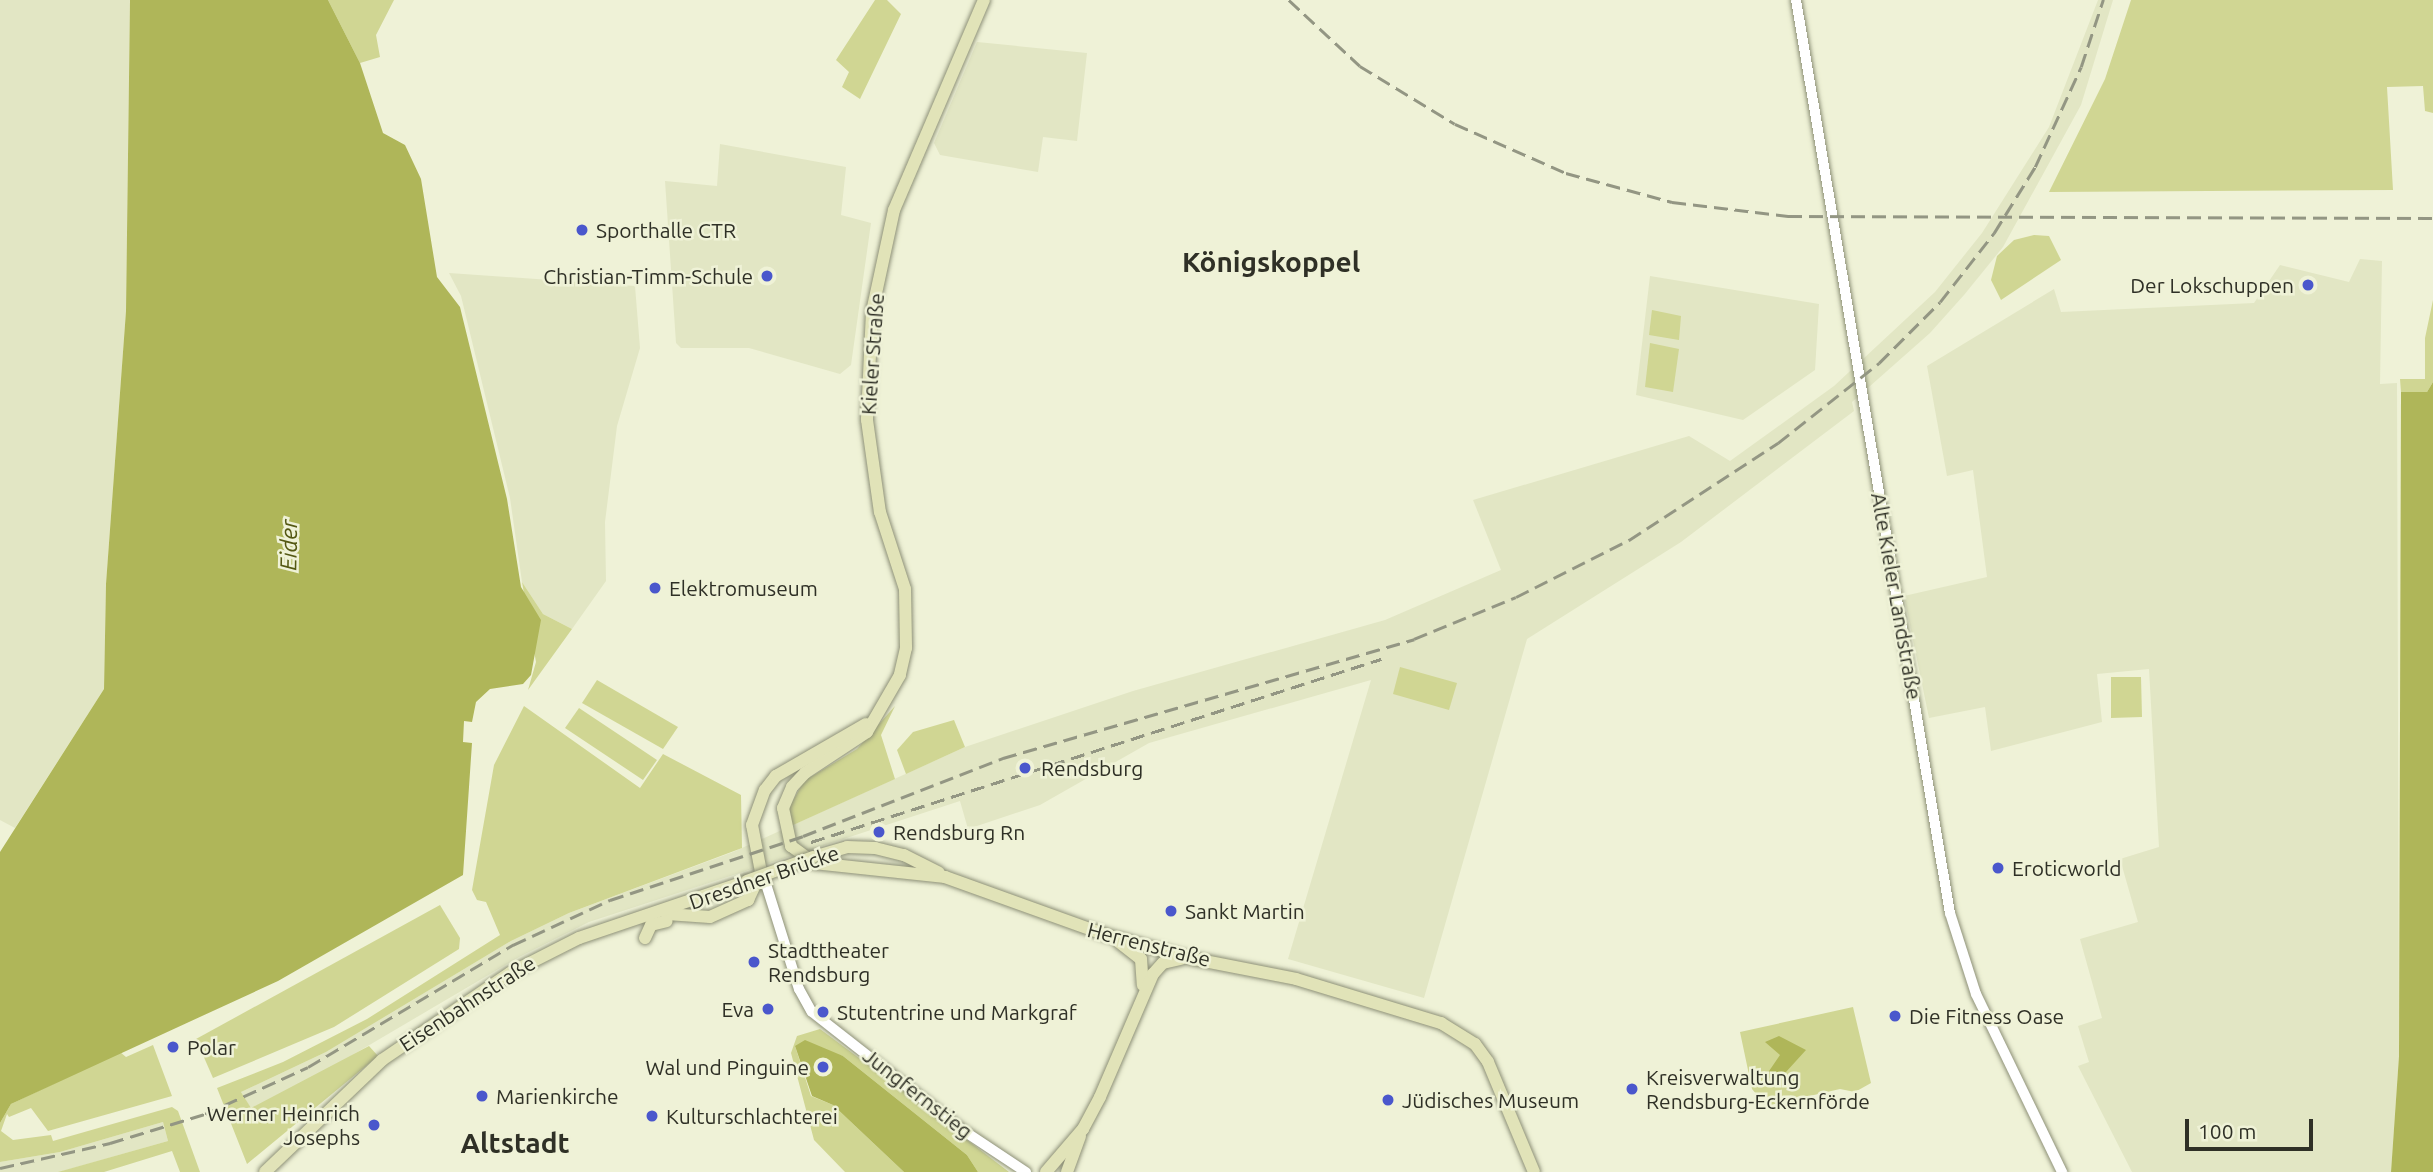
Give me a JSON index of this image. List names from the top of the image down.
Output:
{
  "streets": {
    "main road": [
      "Kieler Straße",
      "Dresdner Brücke",
      "Herrenstraße",
      "Eisenbahnstraße"
    ],
    "street": ["Alte Kieler Landstraße", "Jungfernstieg"]
  },
  "crossings": [
    ["Kieler Straße", "Herrenstraße"],
    ["Kieler Straße", "Jungfernstieg"],
    ["Dresdner Brücke", "Herrenstraße"],
    ["Dresdner Brücke", "Eisenbahnstraße"]
  ],
  "districts": ["Königskoppel", "Altstadt"],
  "water": ["Eider"],
  "places": [
    "Sporthalle CTR",
    "Christian-Timm-Schule",
    "Der Lokschuppen",
    "Elektromuseum",
    "Rendsburg",
    "Rendsburg Rn",
    "Eroticworld",
    "Sankt Martin",
    "Stadttheater Rendsburg",
    "Eva",
    "Stutentrine und Markgraf",
    "Die Fitness Oase",
    "Polar",
    "Wal und Pinguine",
    "Kreisverwaltung Rendsburg-Eckernförde",
    "Marienkirche",
    "Jüdisches Museum",
    "Kulturschlachterei",
    "Werner Heinrich Josephs"
  ],
  "scale_bar": "100 m"
}
